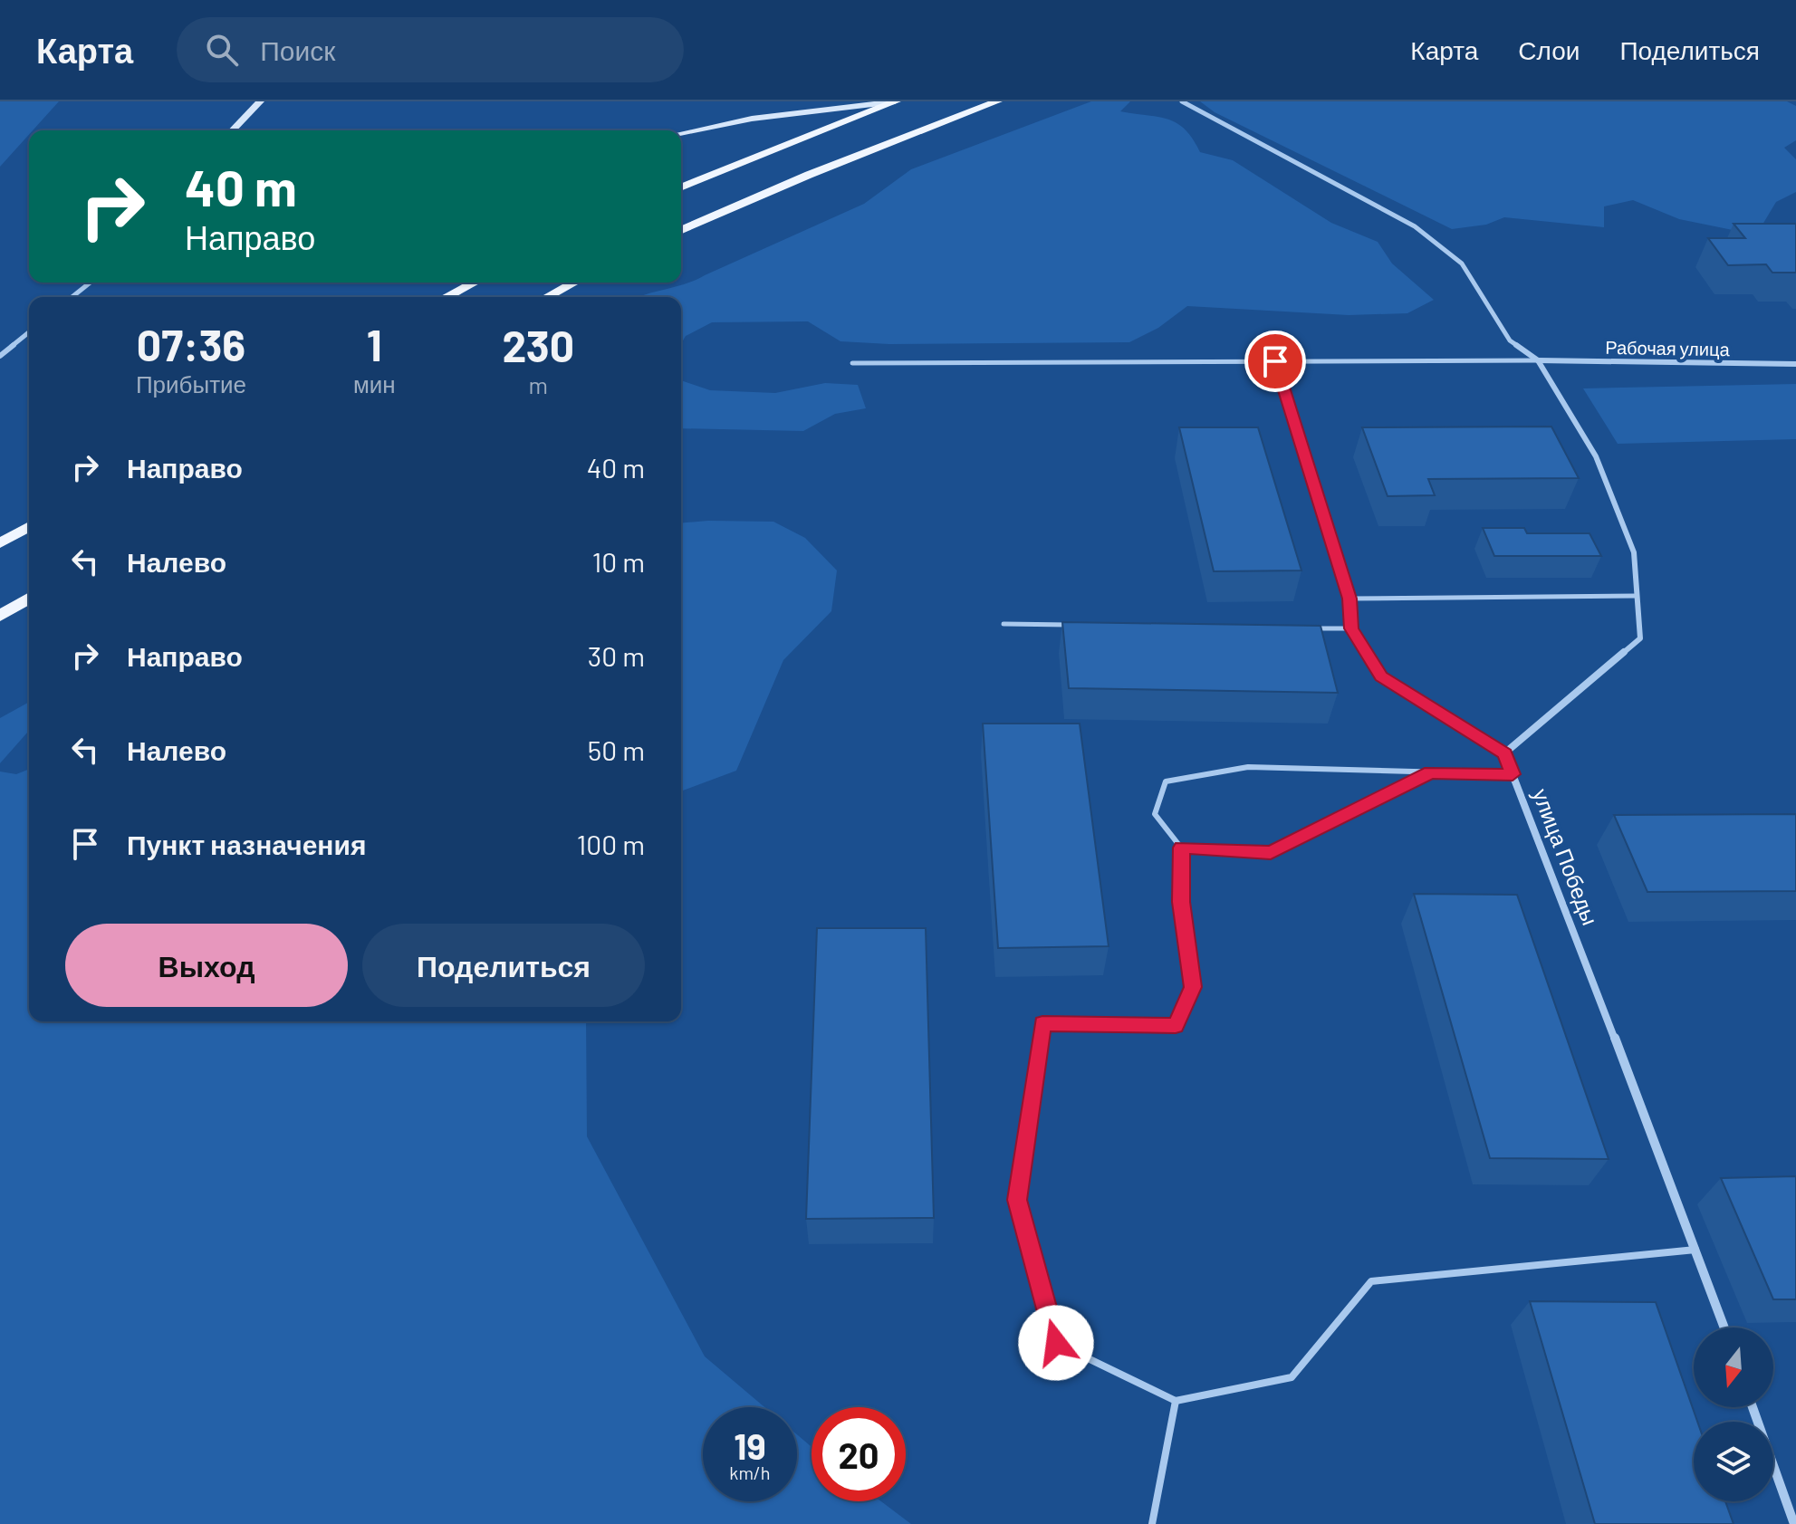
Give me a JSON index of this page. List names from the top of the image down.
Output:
{
  "streets": {
    "street": ["Рабочая улица", "улица Победы"]
  },
  "north": "bottom",
  "page": {
    "header": "Карта",
    "search": "Поиск",
    "nav": ["Карта", "Слои", "Поделиться"],
    "turn": ["40 m", "Направо"],
    "eta": [
      "07:36",
      "Прибытие",
      "1",
      "мин",
      "230",
      "m"
    ],
    "list": [
      {
        "name": "Направо",
        "value": "40 m"
      },
      {
        "name": "Налево",
        "value": "10 m"
      },
      {
        "name": "Направо",
        "value": "30 m"
      },
      {
        "name": "Налево",
        "value": "50 m"
      },
      {
        "name": "Пункт назначения",
        "value": "100 m"
      }
    ],
    "buttons": ["Выход", "Поделиться"],
    "speed": "19 km/h",
    "limit": "20"
  }
}
